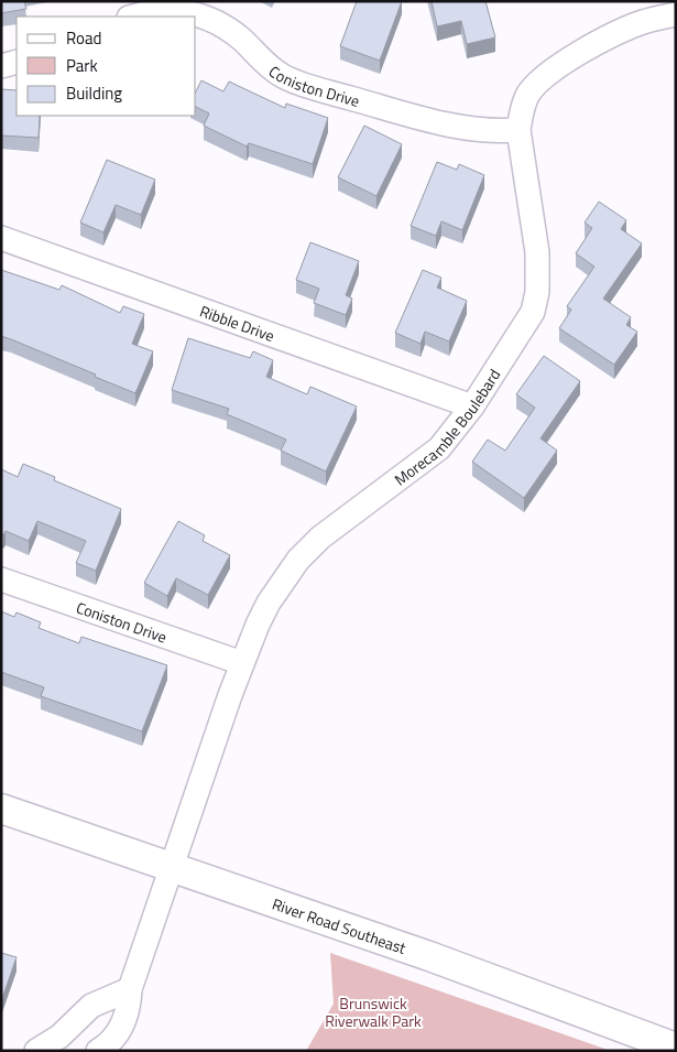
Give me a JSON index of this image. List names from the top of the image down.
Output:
{
  "streets": {
    "main road": ["River Road Southeast"],
    "street": ["Coniston Drive", "Ribble Drive", "Morecamble Boulebard"]
  },
  "crossings": [
    ["Coniston Drive", "Morecamble Boulebard"],
    ["Ribble Drive", "Morecamble Boulebard"],
    ["Morecamble Boulebard", "River Road Southeast"]
  ],
  "parks": ["Brunswick Riverwalk Park"],
  "legend": ["Road", "Park", "Building"]
}
